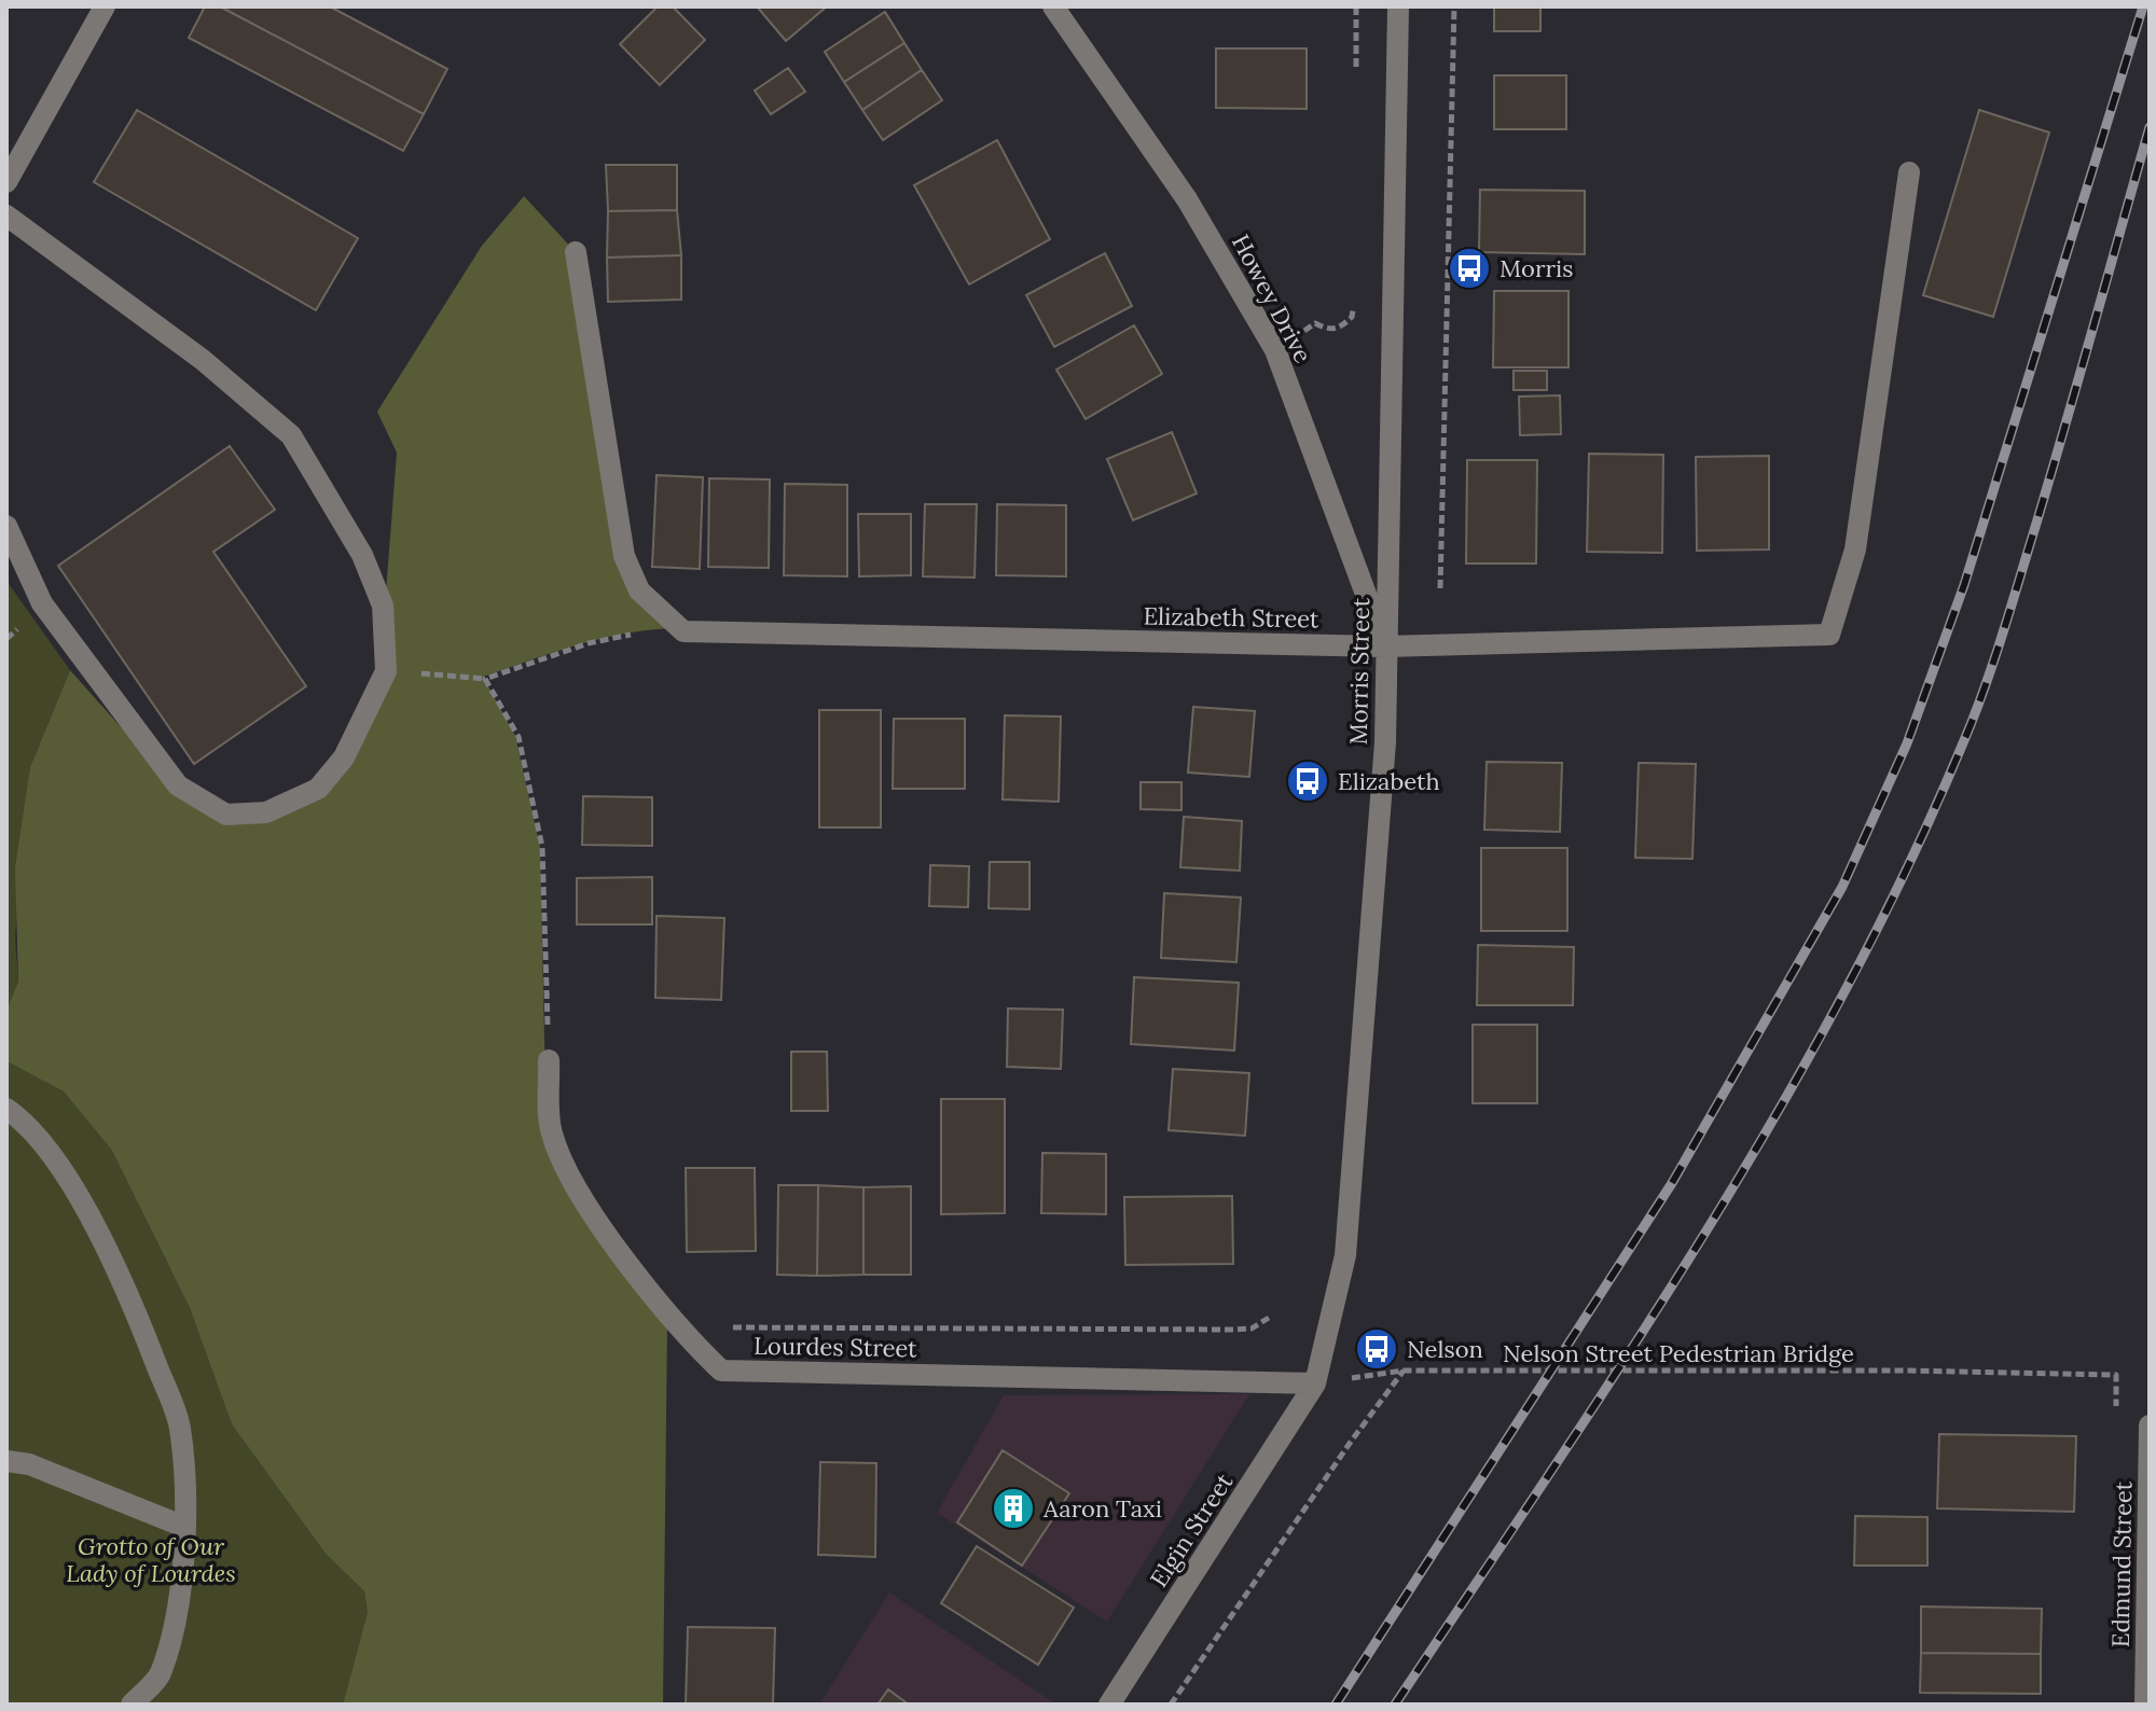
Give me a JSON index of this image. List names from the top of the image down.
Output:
{
  "streets": {
    "street": [
      "Howey Drive",
      "Elizabeth Street",
      "Morris Street",
      "Lourdes Street",
      "Elgin Street",
      "Edmund Street"
    ],
    "path": ["Nelson Street Pedestrian Bridge"]
  },
  "crossings": [
    ["Howey Drive", "Elizabeth Street"],
    ["Howey Drive", "Morris Street"],
    ["Elizabeth Street", "Morris Street"],
    ["Morris Street", "Lourdes Street"],
    ["Morris Street", "Nelson Street Pedestrian Bridge"],
    ["Morris Street", "Elgin Street"],
    ["Lourdes Street", "Nelson Street Pedestrian Bridge"],
    ["Lourdes Street", "Elgin Street"],
    ["Nelson Street Pedestrian Bridge", "Elgin Street"]
  ],
  "parks": ["Grotto of Our Lady of Lourdes"],
  "places": {
    "bus stop": ["Morris", "Elizabeth", "Nelson"],
    "building": ["Aaron Taxi"]
  }
}
